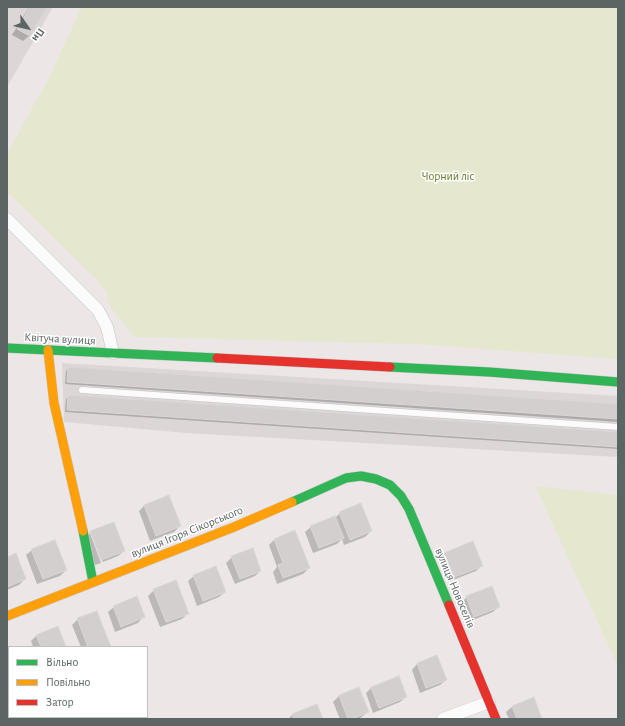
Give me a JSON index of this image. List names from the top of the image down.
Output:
{
  "streets": {
    "street": ["Квітуча вулиця", "вулиця Ігоря Сікорського", "вулиця Новоселів"]
  },
  "crossings": [
    ["вулиця Ігоря Сікорського", "вулиця Новоселів"]
  ],
  "parks": ["Чорний ліс"],
  "legend": ["Вільно", "Повільно", "Затор"],
  "north": "bottom right"
}
